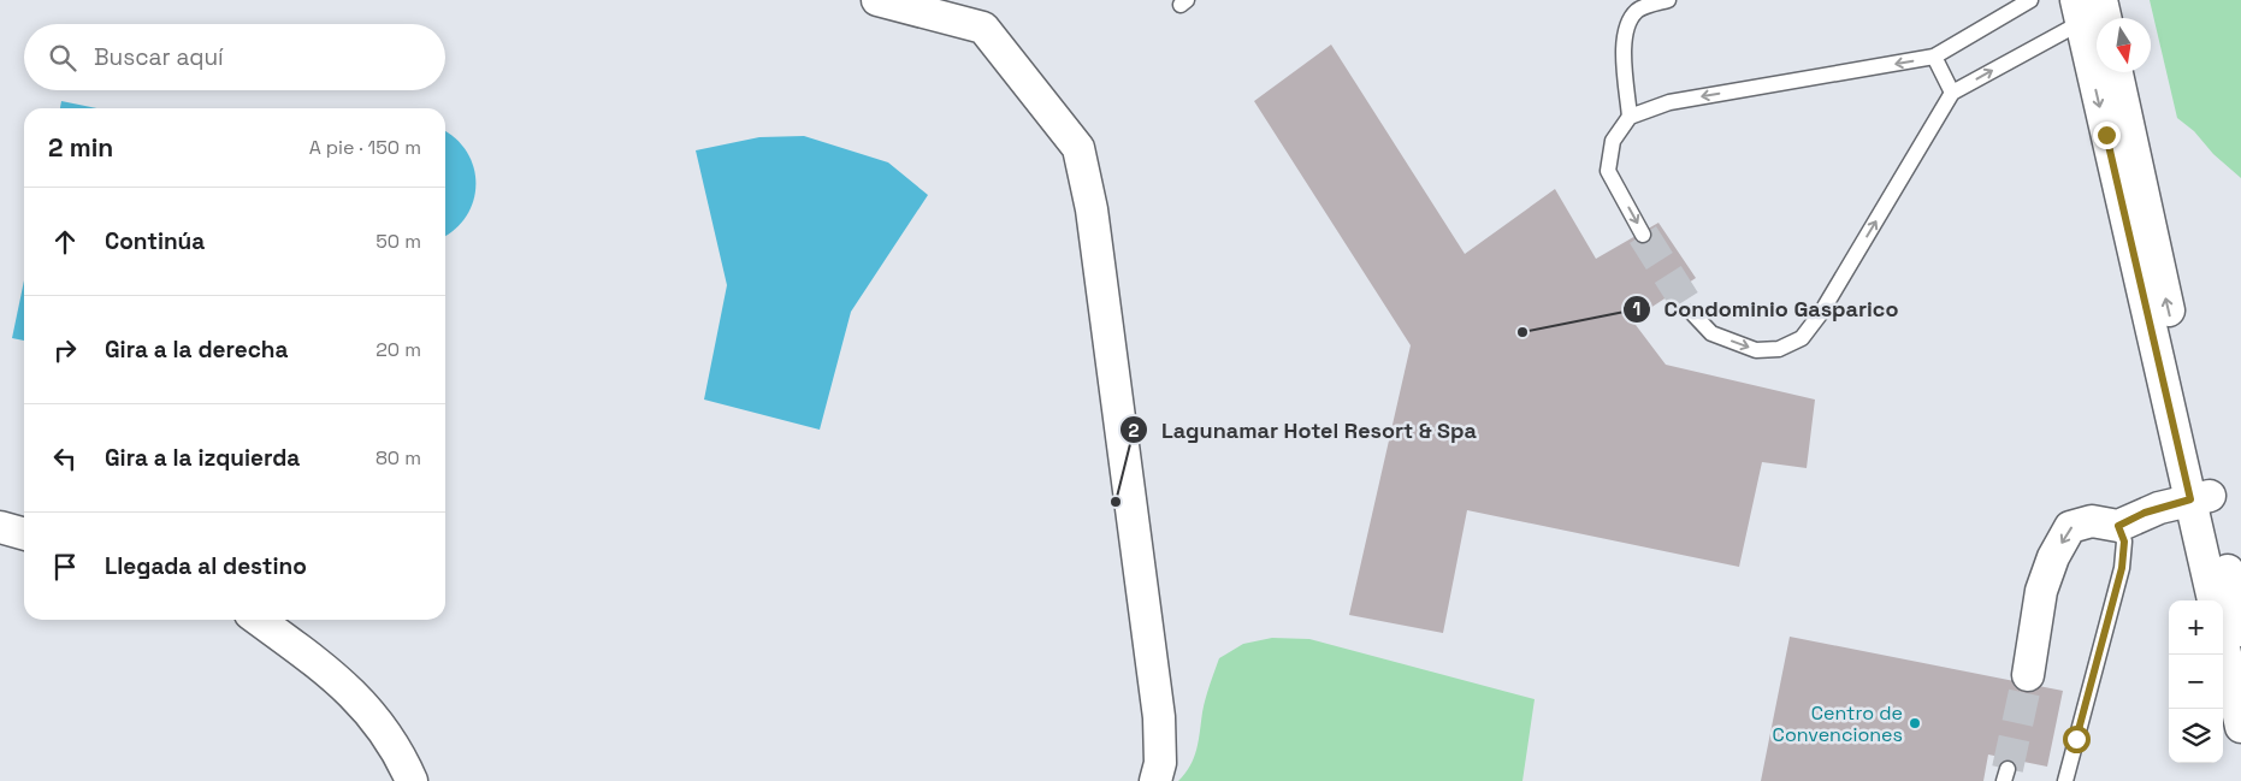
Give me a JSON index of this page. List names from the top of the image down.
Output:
{
  "places": ["Condominio Gasparico", "Lagunamar Hotel Resort & Spa", "Centro de Convenciones"],
  "north": "bottom",
  "page": {
    "search": "Buscar aquí",
    "heading": ["2 min", "A pie · 150 m"],
    "list": [
      ["Continúa", "50 m"],
      ["Gira a la derecha", "20 m"],
      ["Gira a la izquierda", "80 m"],
      "Llegada al destino"
    ],
    "map_buttons": ["+", "−"]
  }
}
